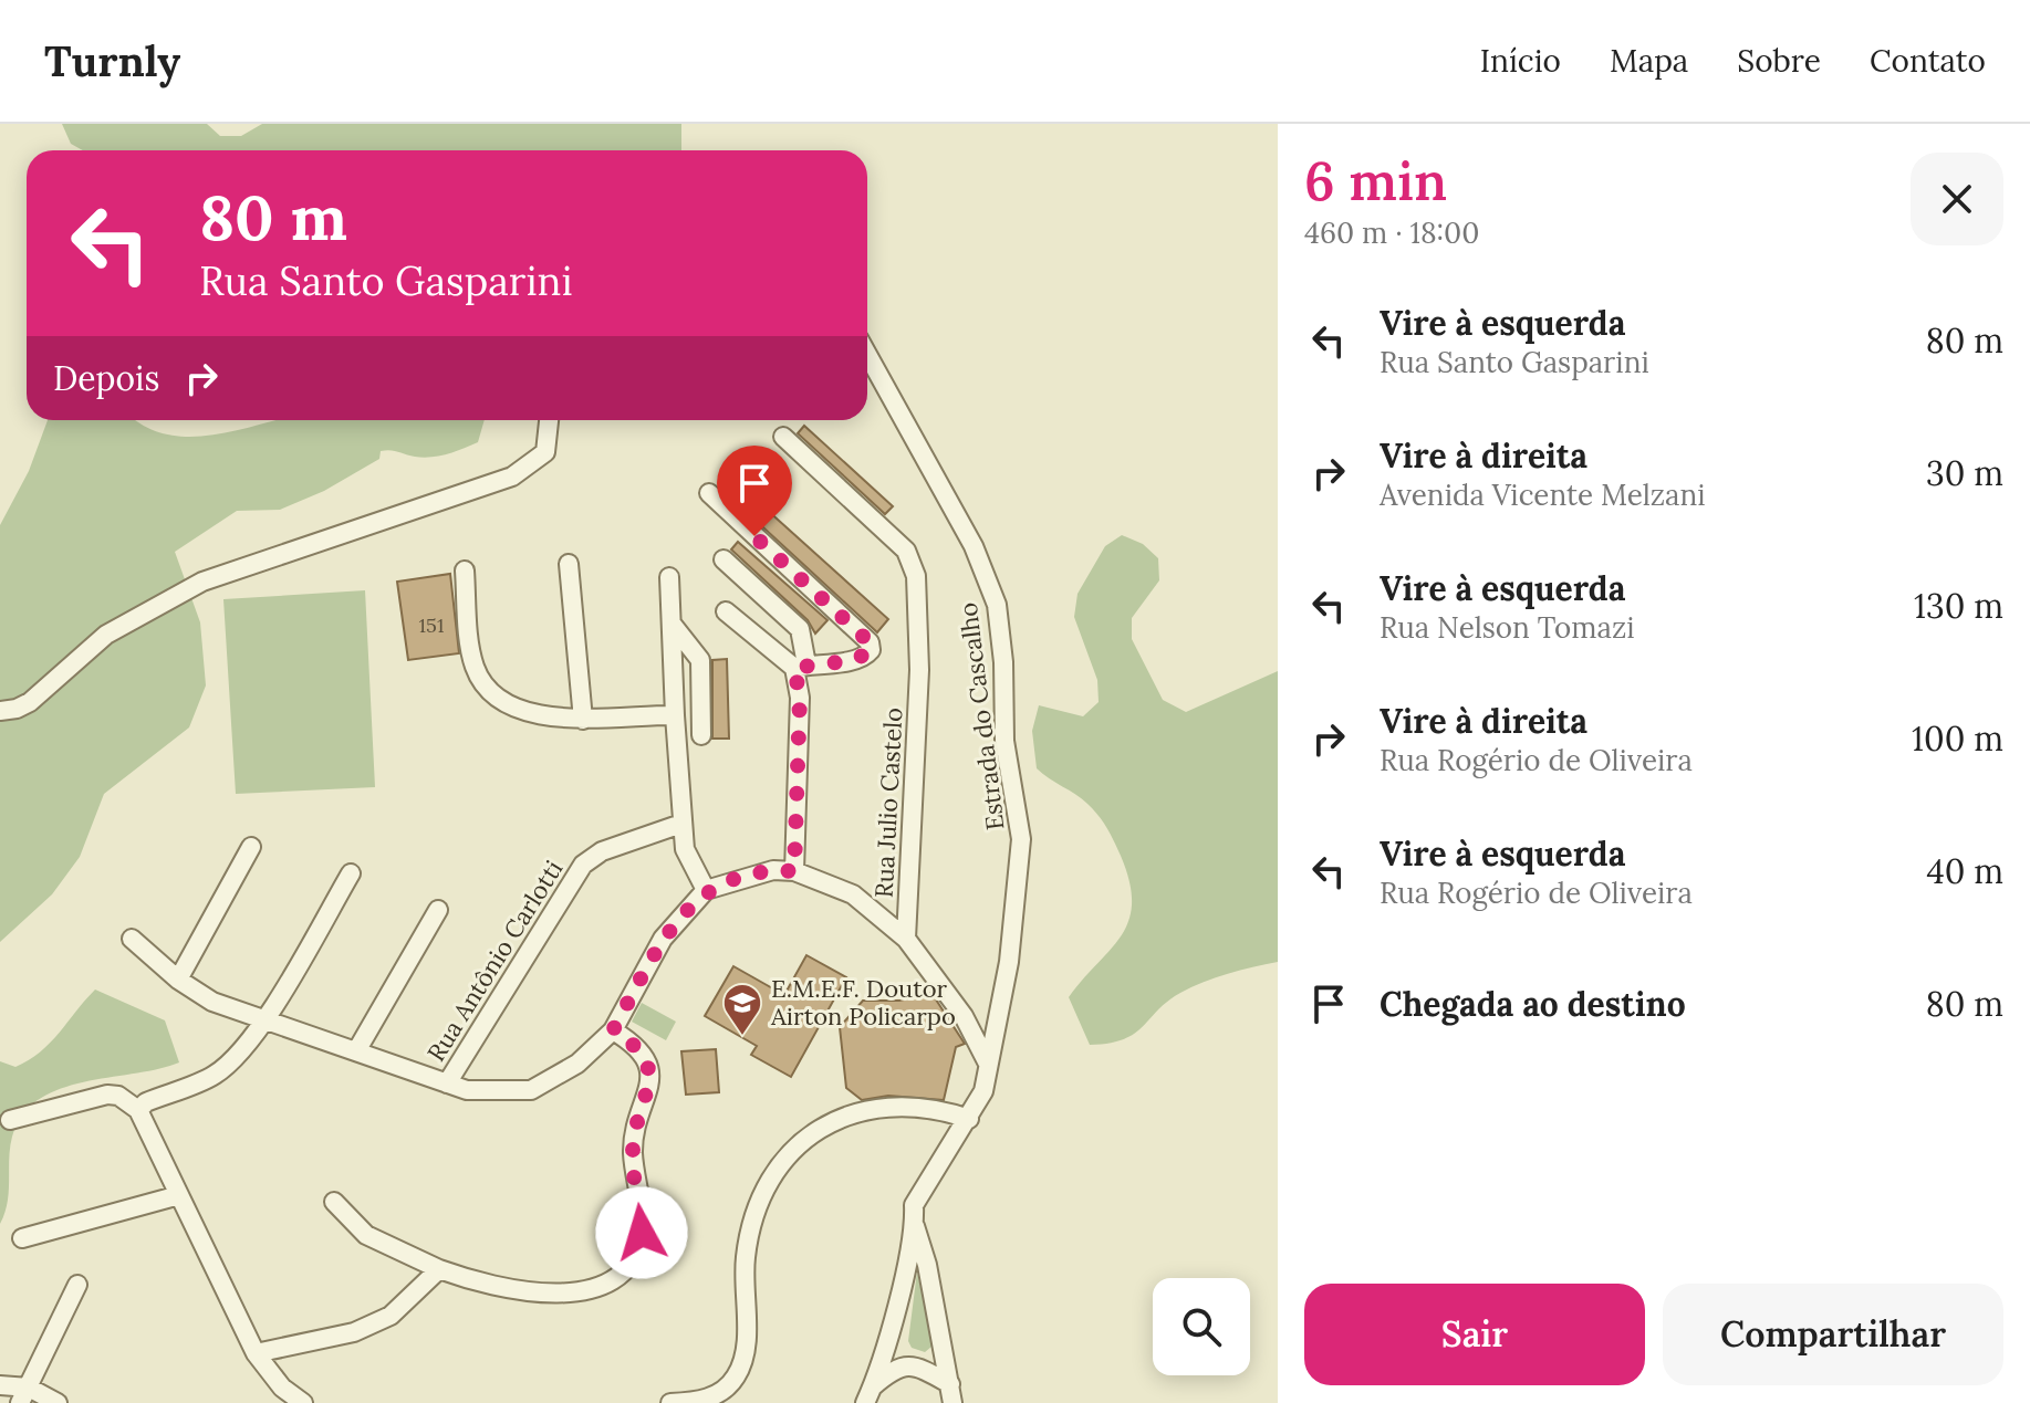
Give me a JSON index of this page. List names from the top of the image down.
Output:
{
  "streets": {
    "street": ["Estrada do Cascalho", "Rua Julio Castelo", "Rua Antônio Carlotti"]
  },
  "places": {
    "school or university": ["E.M.E.F. Doutor Airton Policarpo"]
  },
  "house_numbers": ["151"],
  "page": {
    "header": "Turnly",
    "nav": [
      "Início",
      "Mapa",
      "Sobre",
      "Contato"
    ],
    "heading": ["6 min", "460 m · 18:00"],
    "turn": ["80 m", "Rua Santo Gasparini"],
    "list": [
      {
        "name": "Vire à esquerda",
        "note": "Rua Santo Gasparini",
        "value": "80 m"
      },
      {
        "name": "Vire à direita",
        "note": "Avenida Vicente Melzani",
        "value": "30 m"
      },
      {
        "name": "Vire à esquerda",
        "note": "Rua Nelson Tomazi",
        "value": "130 m"
      },
      {
        "name": "Vire à direita",
        "note": "Rua Rogério de Oliveira",
        "value": "100 m"
      },
      {
        "name": "Vire à esquerda",
        "note": "Rua Rogério de Oliveira",
        "value": "40 m"
      },
      {
        "name": "Chegada ao destino",
        "value": "80 m"
      }
    ],
    "then": "Depois",
    "buttons": ["Sair", "Compartilhar"]
  }
}
